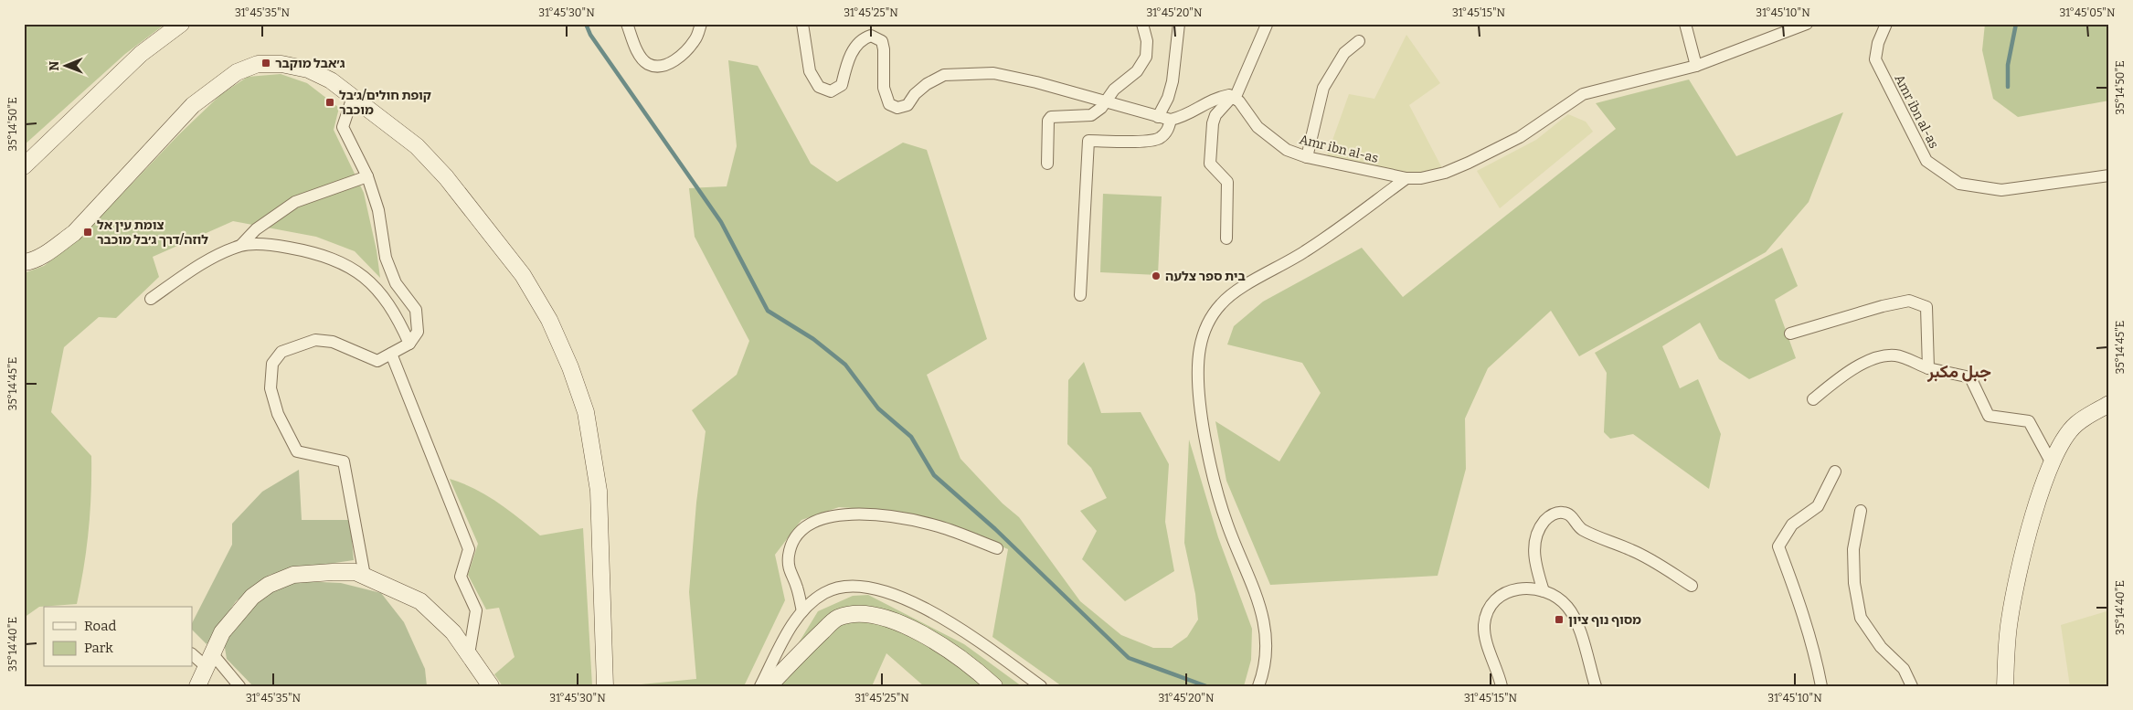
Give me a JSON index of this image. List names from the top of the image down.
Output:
{
  "streets": {
    "street": ["Amr ibn al-as"]
  },
  "districts": ["جبل مكبر"],
  "places": {
    "transit": [
      "ג׳אבל מוקבר",
      "קופת חולים/ג׳בל מוכבר",
      "צומת עין אל לוזה/דרך ג׳בל מוכבר",
      "מסוף נוף ציון"
    ],
    "other": ["בית ספר צלעה"]
  },
  "legend": ["Road", "Park"],
  "north": "left",
  "coordinates": [
    "31°45'35\"N",
    "31°45'30\"N",
    "31°45'25\"N",
    "31°45'20\"N",
    "31°45'15\"N",
    "31°45'10\"N",
    "31°45'05\"N",
    "35°14'50\"E",
    "35°14'45\"E",
    "35°14'40\"E"
  ]
}
